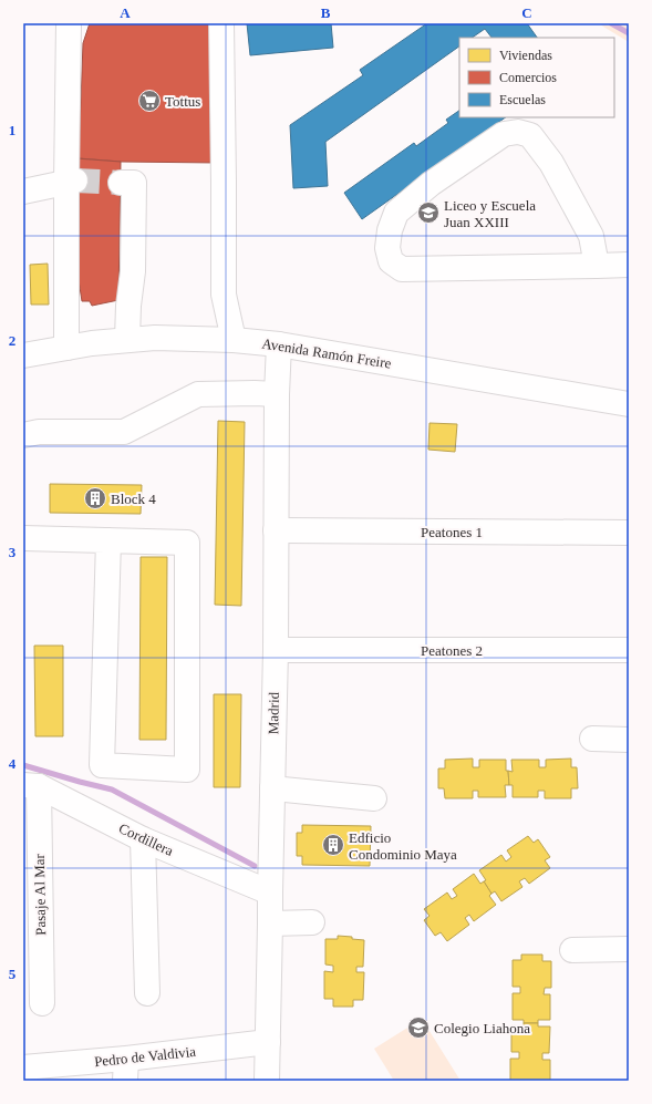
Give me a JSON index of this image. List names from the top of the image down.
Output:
{
  "streets": {
    "street": [
      "Avenida Ramón Freire",
      "Peatones 1",
      "Peatones 2",
      "Madrid",
      "Cordillera",
      "Pasaje Al Mar",
      "Pedro de Valdivia"
    ]
  },
  "crossings": [
    ["Avenida Ramón Freire", "Madrid"],
    ["Peatones 1", "Madrid"],
    ["Peatones 2", "Madrid"],
    ["Madrid", "Cordillera"],
    ["Madrid", "Pedro de Valdivia"],
    ["Cordillera", "Pasaje Al Mar"]
  ],
  "places": {
    "supermarket": ["Tottus"],
    "school or university": ["Liceo y Escuela Juan XXIII", "Colegio Liahona"],
    "building": ["Block 4", "Edficio Condominio Maya"]
  },
  "legend": ["Viviendas", "Comercios", "Escuelas"],
  "grid": {
    "columns": ["A", "B", "C"],
    "rows": [
      "1",
      "2",
      "3",
      "4",
      "5"
    ]
  }
}
